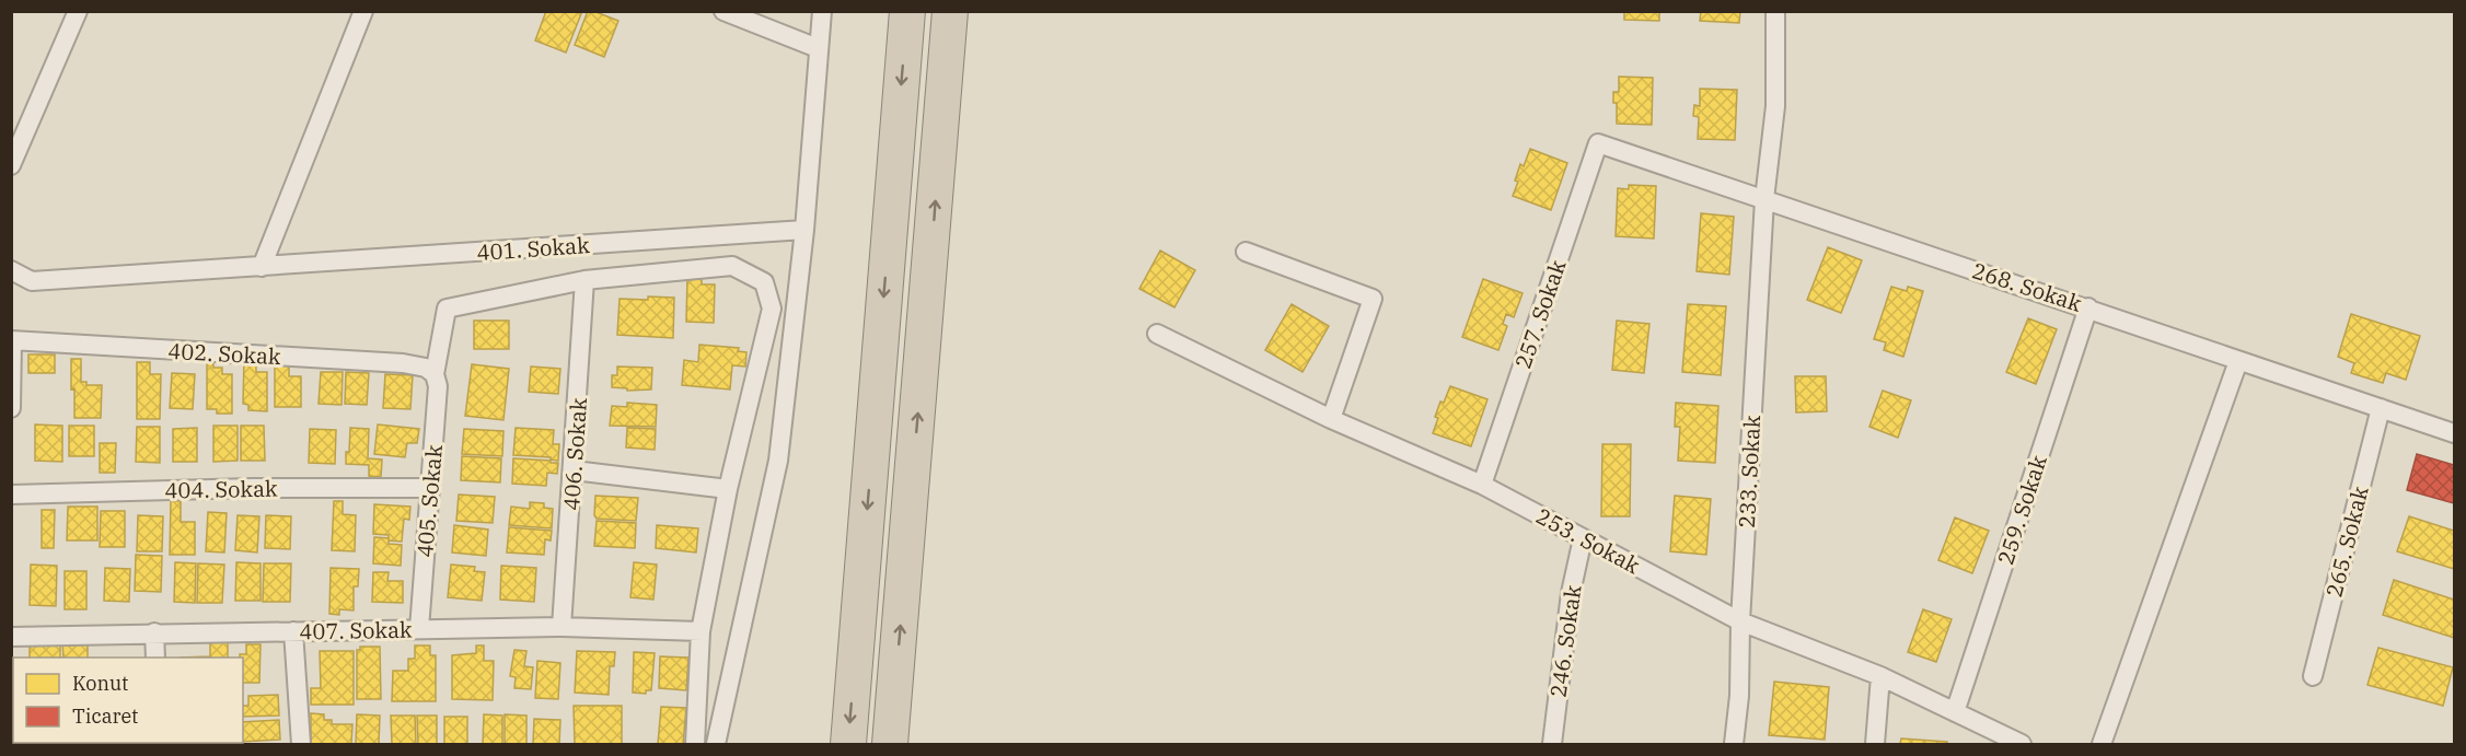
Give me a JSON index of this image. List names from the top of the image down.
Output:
{
  "streets": {
    "street": [
      "401. Sokak",
      "268. Sokak",
      "257. Sokak",
      "402. Sokak",
      "406. Sokak",
      "233. Sokak",
      "404. Sokak",
      "405. Sokak",
      "259. Sokak",
      "253. Sokak",
      "265. Sokak",
      "407. Sokak",
      "246. Sokak"
    ]
  },
  "crossings": [
    ["268. Sokak", "257. Sokak"],
    ["268. Sokak", "233. Sokak"],
    ["268. Sokak", "259. Sokak"],
    ["268. Sokak", "265. Sokak"],
    ["257. Sokak", "253. Sokak"],
    ["402. Sokak", "405. Sokak"],
    ["406. Sokak", "405. Sokak"],
    ["406. Sokak", "407. Sokak"],
    ["233. Sokak", "253. Sokak"],
    ["404. Sokak", "405. Sokak"],
    ["405. Sokak", "407. Sokak"],
    ["259. Sokak", "253. Sokak"],
    ["253. Sokak", "246. Sokak"]
  ],
  "legend": ["Konut", "Ticaret"]
}
